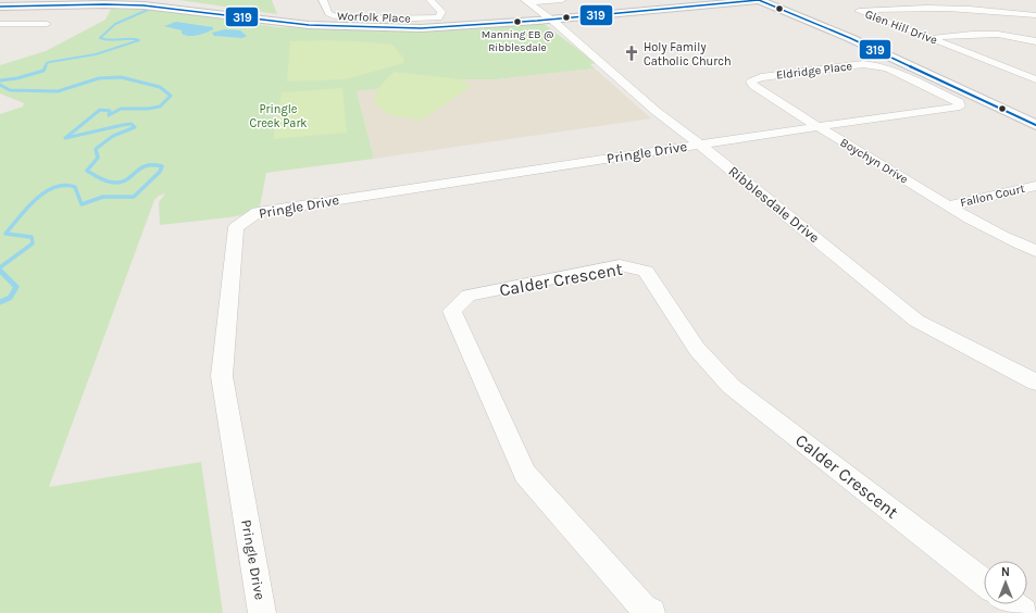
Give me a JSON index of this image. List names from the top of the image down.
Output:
{
  "streets": {
    "street": [
      "Worfolk Place",
      "Glen Hill Drive",
      "Eldridge Place",
      "Pringle Drive",
      "Boychyn Drive",
      "Fallon Court",
      "Ribblesdale Drive",
      "Calder Crescent"
    ]
  },
  "crossings": [
    ["Eldridge Place", "Boychyn Drive"],
    ["Pringle Drive", "Ribblesdale Drive"],
    ["Boychyn Drive", "Fallon Court"]
  ],
  "parks": ["Pringle Creek Park"],
  "places": {
    "other": ["Manning EB @ Ribblesdale"],
    "church": ["Holy Family Catholic Church"]
  },
  "lines": ["transit line 319"],
  "north": "top"
}
